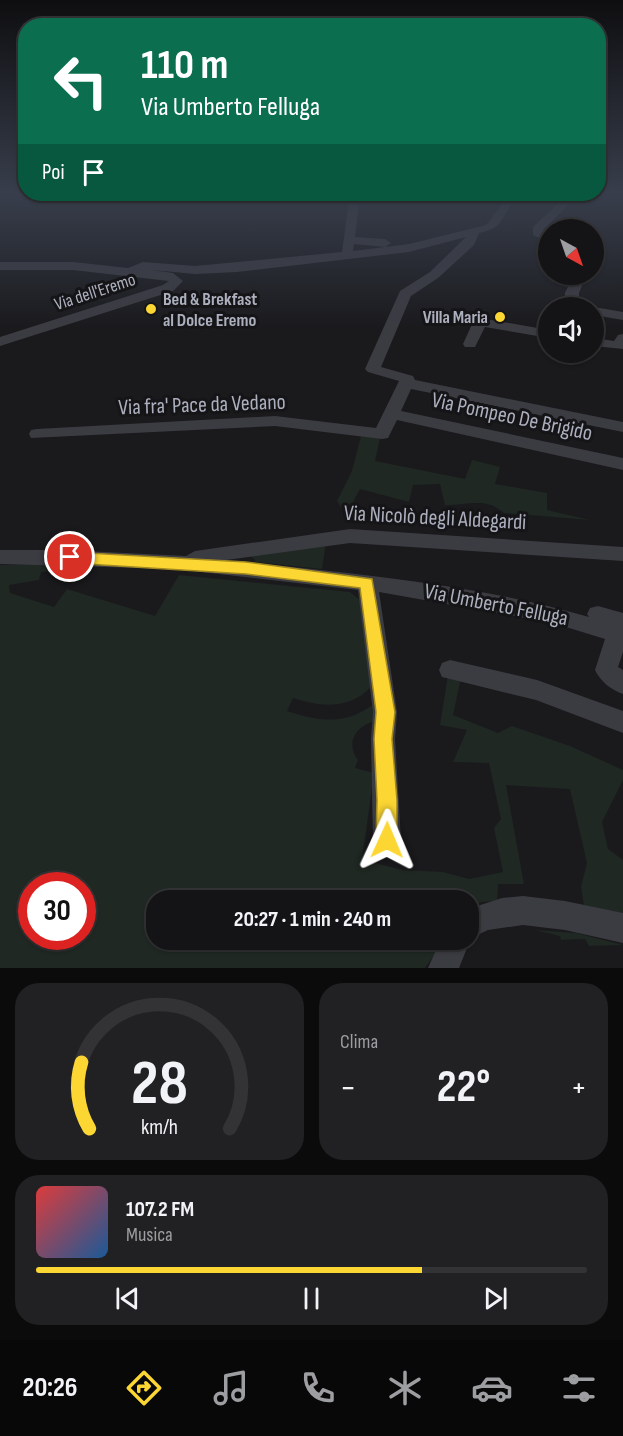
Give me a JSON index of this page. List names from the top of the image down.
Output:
{
  "streets": {
    "street": [
      "Via dell'Eremo",
      "Via fra' Pace da Vedano",
      "Via Pompeo De Brigido",
      "Via Nicolò degli Aldegardi",
      "Via Umberto Felluga"
    ]
  },
  "crossings": [
    ["Via fra' Pace da Vedano", "Via Pompeo De Brigido"],
    ["Via Nicolò degli Aldegardi", "Via Umberto Felluga"]
  ],
  "places": ["Bed & Brekfast al Dolce Eremo", "Villa Maria"],
  "north": "bottom right",
  "page": {
    "turn": ["110 m", "Via Umberto Felluga"],
    "then": "Poi",
    "limit": "30",
    "trip": "20:27 · 1 min · 240 m",
    "tile": "Clima",
    "heat": ["−", "22°", "+"],
    "song": ["107.2 FM", "Musica"],
    "tabs": "20:26",
    "gauge": ["28", "km/h"]
  }
}
